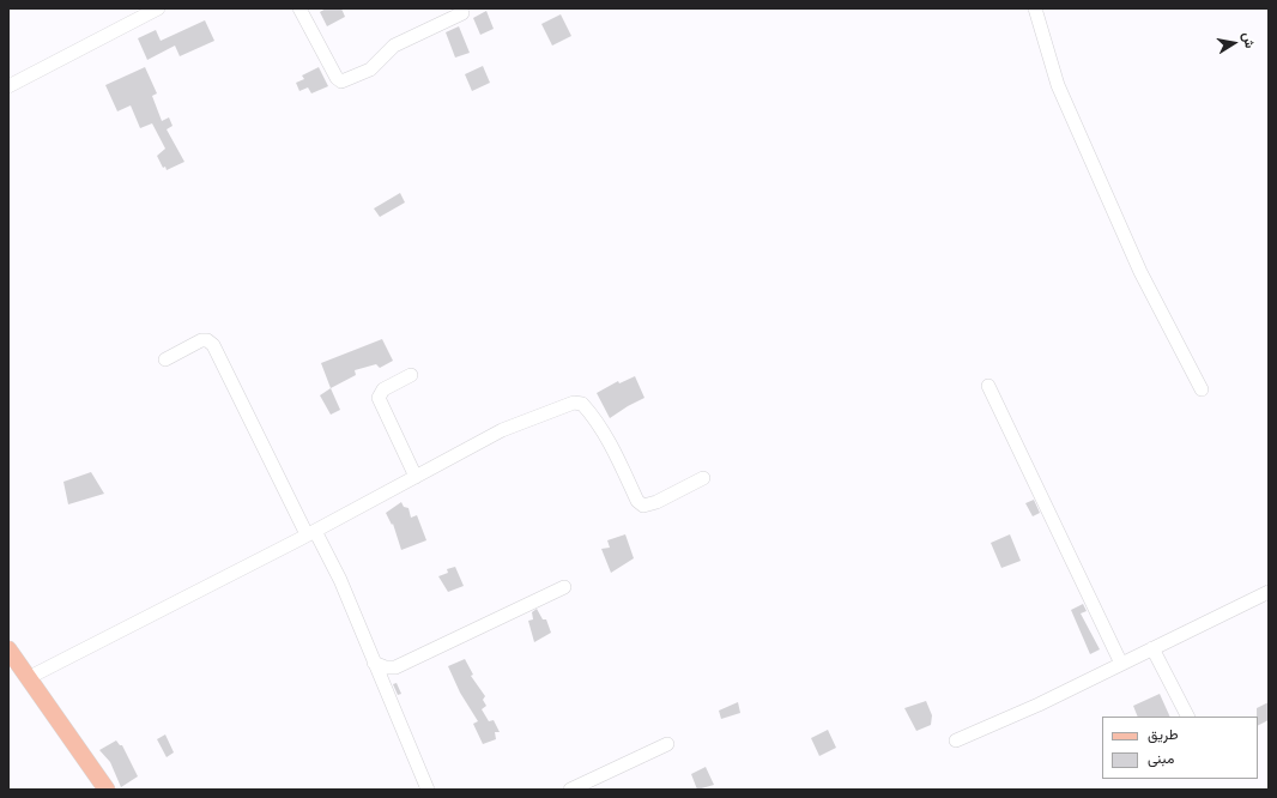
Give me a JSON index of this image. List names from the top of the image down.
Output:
{
  "legend": ["طريق", "مبنى"],
  "north": "right"
}
